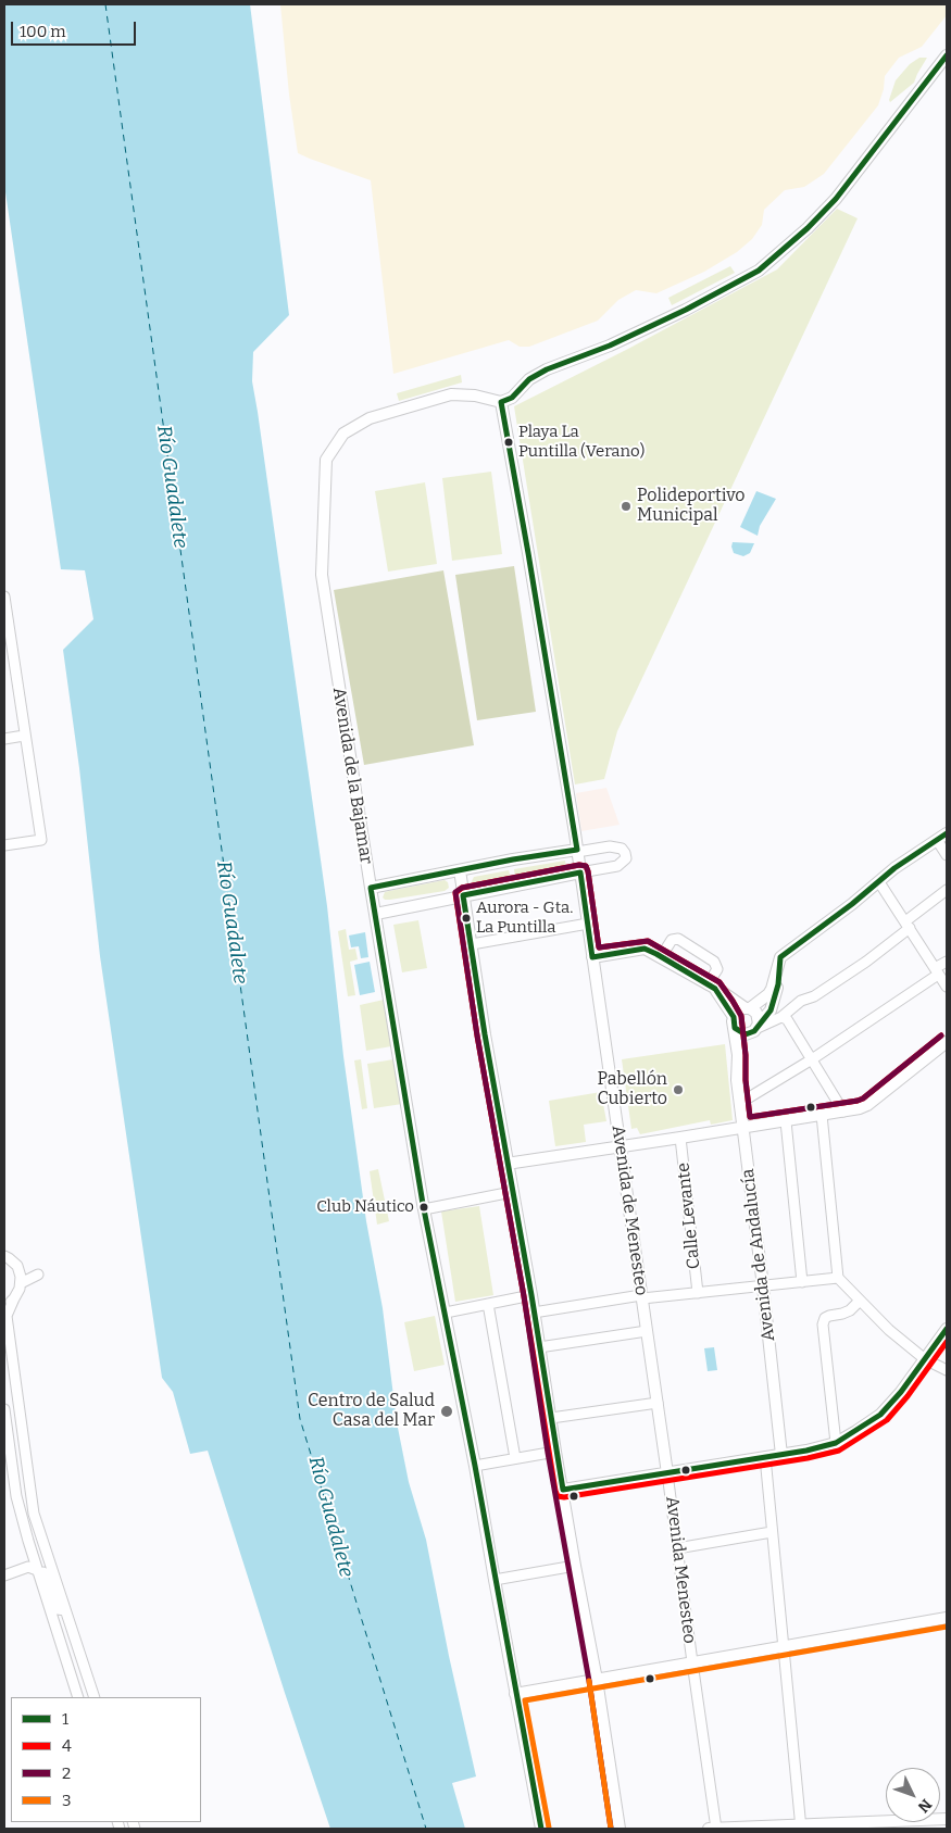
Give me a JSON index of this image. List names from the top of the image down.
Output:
{
  "streets": {
    "street": [
      "Avenida de la Bajamar",
      "Avenida de Menesteo",
      "Calle Levante",
      "Avenida de Andalucía",
      "Avenida Menesteo"
    ]
  },
  "crossings": [
    ["Avenida de la Bajamar", "Avenida de Menesteo"],
    ["Avenida de Menesteo", "Avenida Menesteo"]
  ],
  "water": ["Río Guadalete"],
  "places": [
    "Playa La Puntilla (Verano)",
    "Polideportivo Municipal",
    "Aurora - Gta. La Puntilla",
    "Pabellón Cubierto",
    "Club Náutico",
    "Centro de Salud Casa del Mar"
  ],
  "lines": [
    "transit line 1",
    "transit line 4",
    "transit line 2",
    "transit line 3"
  ],
  "legend": [
    "1",
    "4",
    "2",
    "3"
  ],
  "scale_bar": "100 m",
  "north": "bottom right"
}
